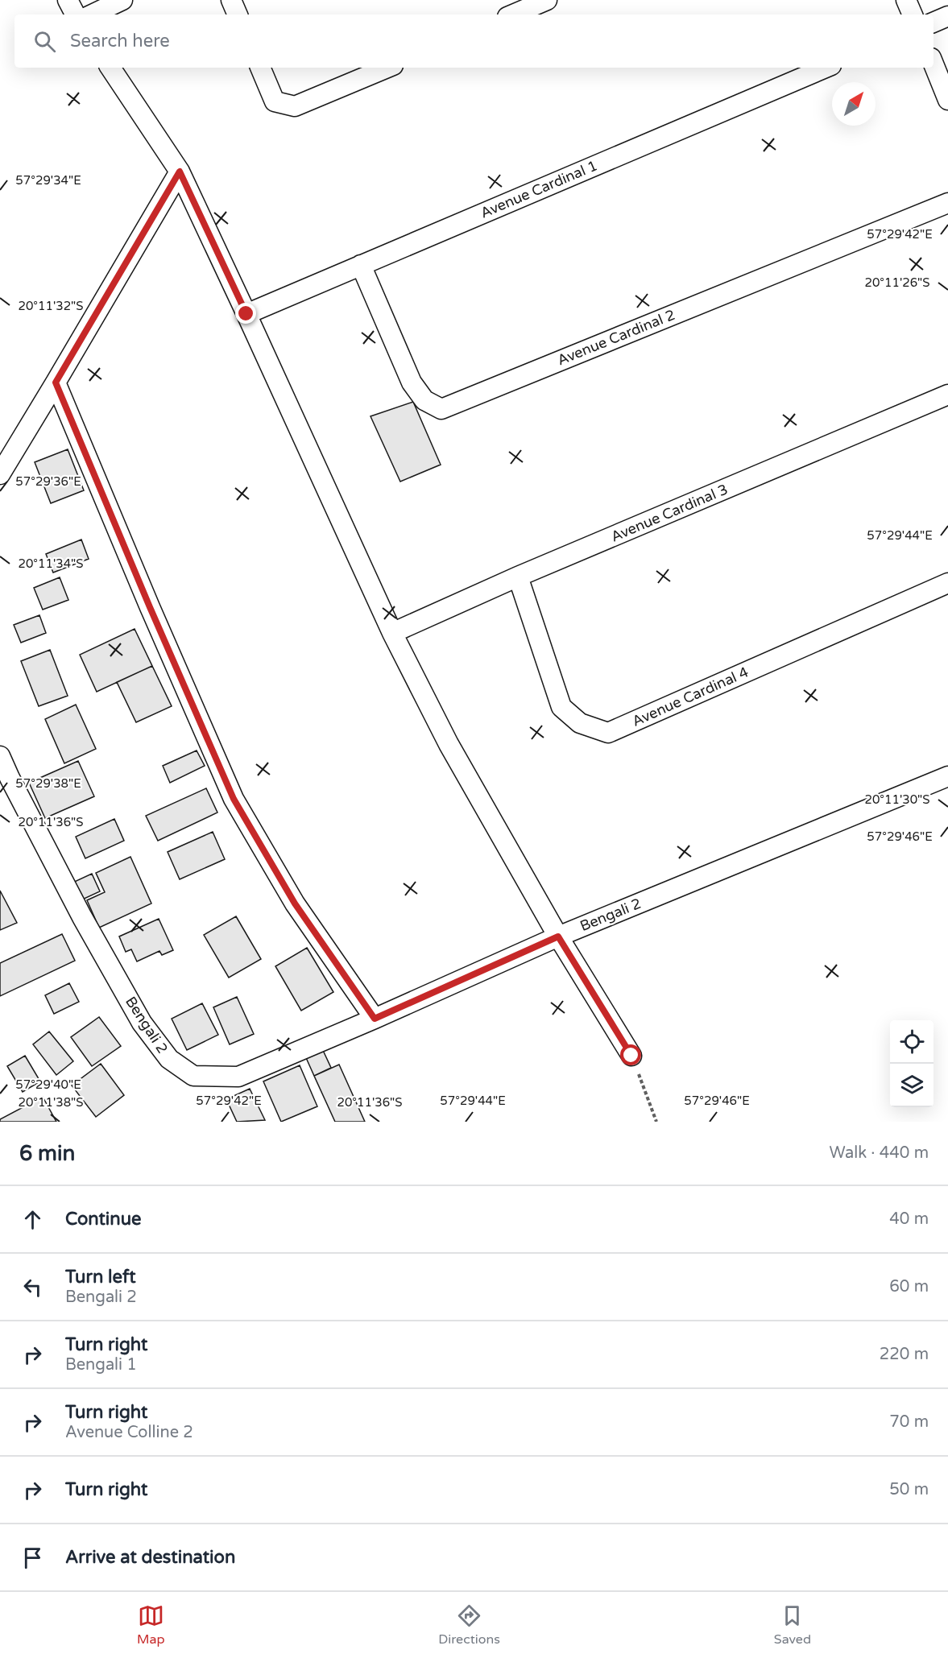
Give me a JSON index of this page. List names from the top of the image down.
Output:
{
  "streets": {
    "street": [
      "Avenue Cardinal 1",
      "Avenue Cardinal 2",
      "Avenue Cardinal 3",
      "Avenue Cardinal 4",
      "Bengali 2"
    ]
  },
  "crossings": [
    ["Avenue Cardinal 1", "Avenue Cardinal 2"],
    ["Avenue Cardinal 3", "Avenue Cardinal 4"]
  ],
  "north": "top right",
  "page": {
    "search": "Search here",
    "heading": ["6 min", "Walk · 440 m"],
    "list": [
      ["Continue", "40 m"],
      ["Turn left", "Bengali 2", "60 m"],
      ["Turn right", "Bengali 1", "220 m"],
      ["Turn right", "Avenue Colline 2", "70 m"],
      ["Turn right", "50 m"],
      "Arrive at destination"
    ],
    "nav": ["Map", "Directions", "Saved"]
  },
  "coordinates": [
    "57°29'34\"E",
    "57°29'42\"E",
    "20°11'26\"S",
    "20°11'32\"S",
    "57°29'36\"E",
    "57°29'44\"E",
    "20°11'34\"S",
    "57°29'38\"E",
    "20°11'30\"S",
    "20°11'36\"S",
    "57°29'46\"E",
    "57°29'40\"E",
    "20°11'38\"S"
  ]
}
